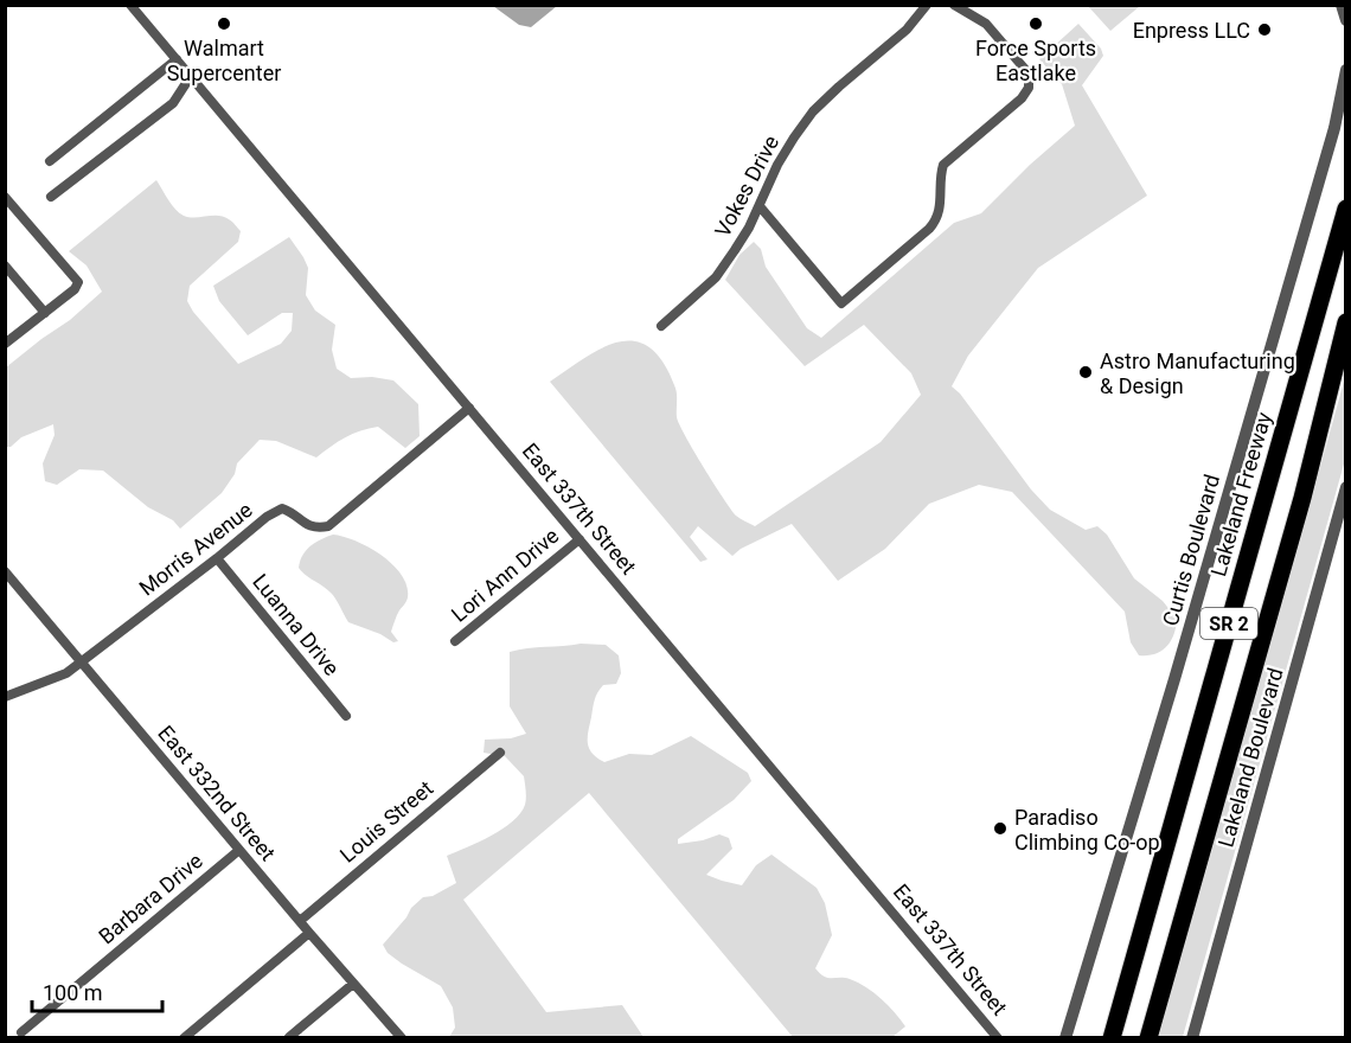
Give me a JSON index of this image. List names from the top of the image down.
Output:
{
  "streets": {
    "highway": ["Lakeland Freeway", "SR 2"],
    "street": [
      "Vokes Drive",
      "East 337th Street",
      "Morris Avenue",
      "Curtis Boulevard",
      "Lori Ann Drive",
      "Luanna Drive",
      "Lakeland Boulevard",
      "East 332nd Street",
      "Louis Street",
      "Barbara Drive"
    ]
  },
  "crossings": [
    ["East 337th Street", "Morris Avenue"],
    ["East 337th Street", "Lori Ann Drive"],
    ["Morris Avenue", "Luanna Drive"],
    ["Morris Avenue", "East 332nd Street"],
    ["East 332nd Street", "Louis Street"],
    ["East 332nd Street", "Barbara Drive"]
  ],
  "places": [
    "Walmart Supercenter",
    "Force Sports Eastlake",
    "Enpress LLC",
    "Astro Manufacturing & Design",
    "Paradiso Climbing Co-op"
  ],
  "scale_bar": "100 m"
}
